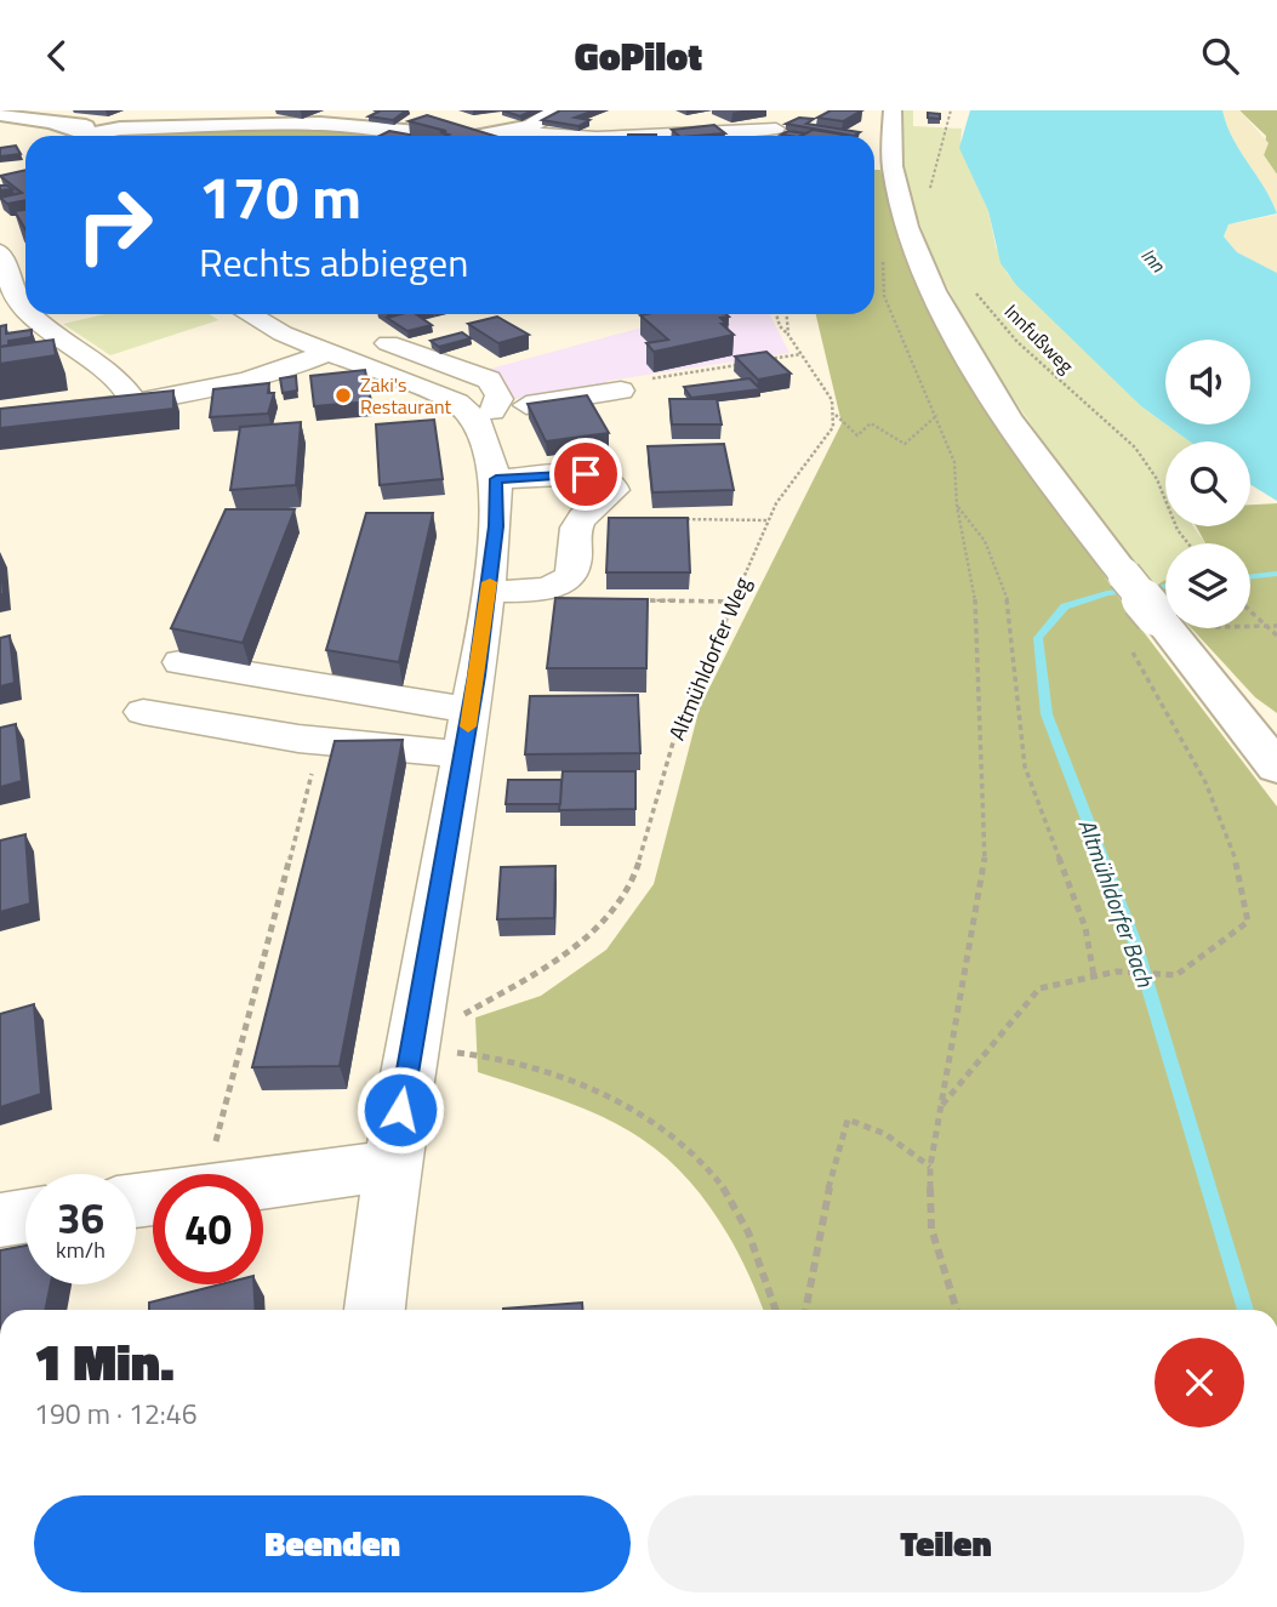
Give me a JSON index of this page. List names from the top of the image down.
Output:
{
  "streets": {
    "path": ["Innfußweg", "Altmühldorfer Weg"]
  },
  "water": ["Inn", "Altmühldorfer Bach"],
  "places": ["Zaki's Restaurant"],
  "page": {
    "header": "GoPilot",
    "turn": ["170 m", "Rechts abbiegen"],
    "speed": "36 km/h",
    "limit": "40",
    "heading": ["1 Min.", "190 m · 12:46"],
    "buttons": ["Beenden", "Teilen"]
  }
}
